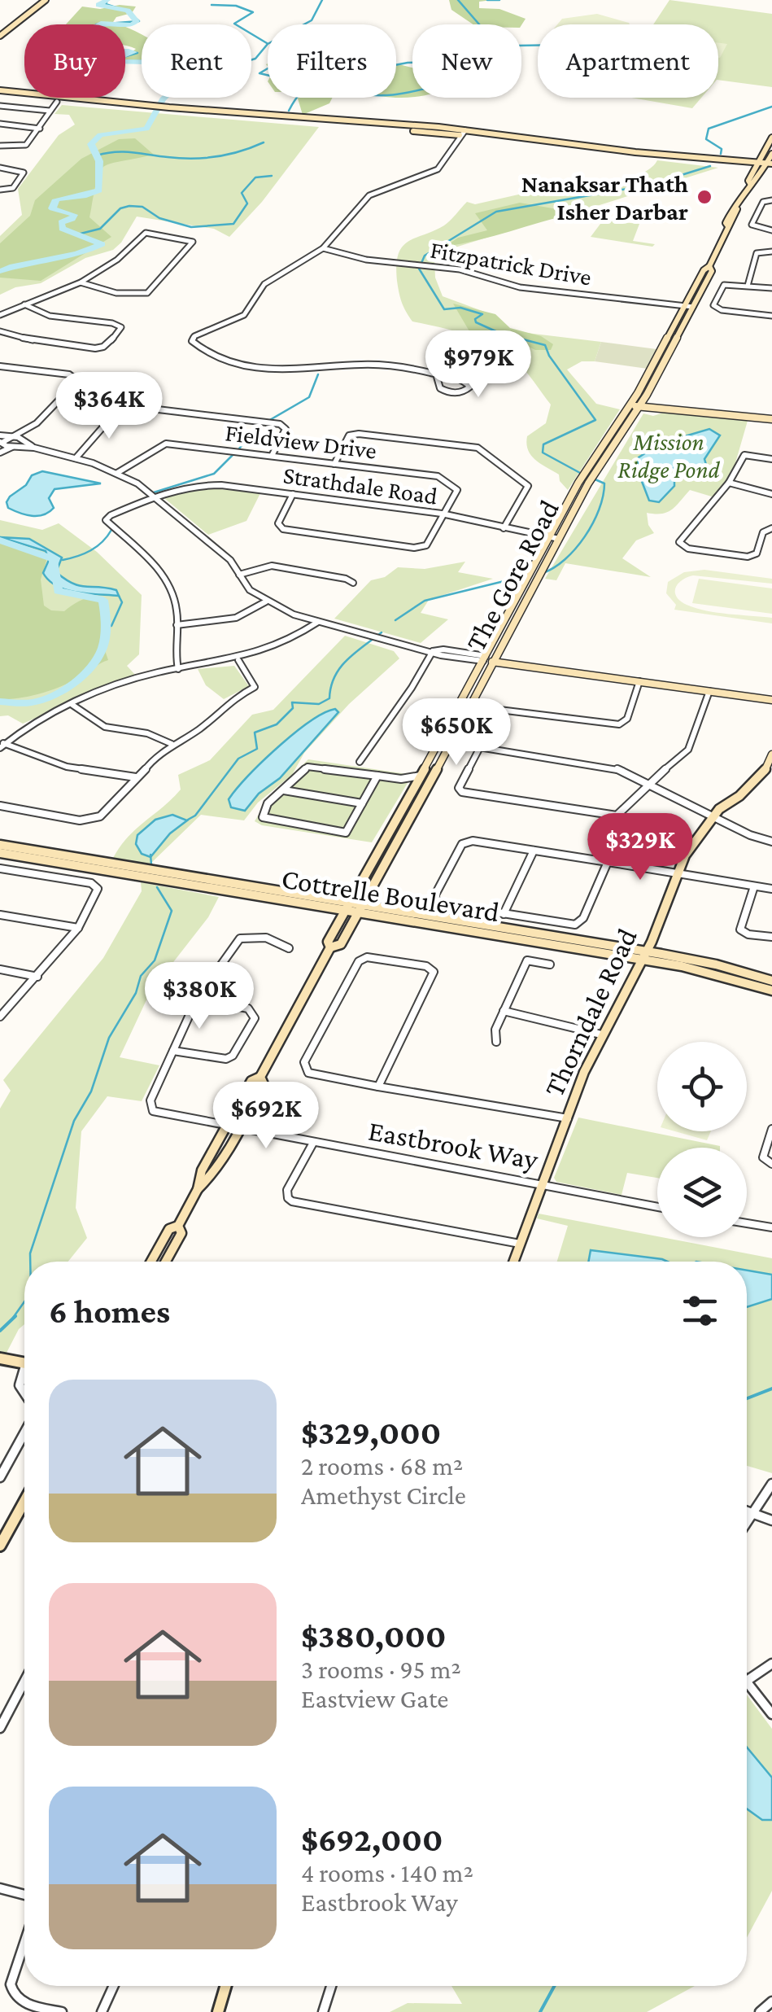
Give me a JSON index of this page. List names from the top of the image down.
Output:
{
  "streets": {
    "main road": ["The Gore Road", "Cottrelle Boulevard", "Thorndale Road"],
    "street": [
      "Fitzpatrick Drive",
      "Fieldview Drive",
      "Strathdale Road",
      "Eastbrook Way"
    ]
  },
  "crossings": [
    ["Fitzpatrick Drive", "The Gore Road"],
    ["Fieldview Drive", "Strathdale Road"],
    ["Strathdale Road", "The Gore Road"],
    ["The Gore Road", "Cottrelle Boulevard"],
    ["The Gore Road", "Eastbrook Way"],
    ["Cottrelle Boulevard", "Thorndale Road"],
    ["Thorndale Road", "Eastbrook Way"]
  ],
  "parks": ["Mission Ridge Pond"],
  "places": ["Nanaksar Thath Isher Darbar"],
  "page": {
    "chip": [
      "Buy",
      "Rent",
      "Filters",
      "New",
      "Apartment"
    ],
    "price": [
      "$979K",
      "$364K",
      "$650K",
      "$329K",
      "$380K",
      "$692K"
    ],
    "heading": "6 homes",
    "list": [
      {
        "name": "$329,000",
        "note": "2 rooms · 68 m² · Amethyst Circle"
      },
      {
        "name": "$380,000",
        "note": "3 rooms · 95 m² · Eastview Gate"
      },
      {
        "name": "$692,000",
        "note": "4 rooms · 140 m² · Eastbrook Way"
      }
    ]
  }
}
